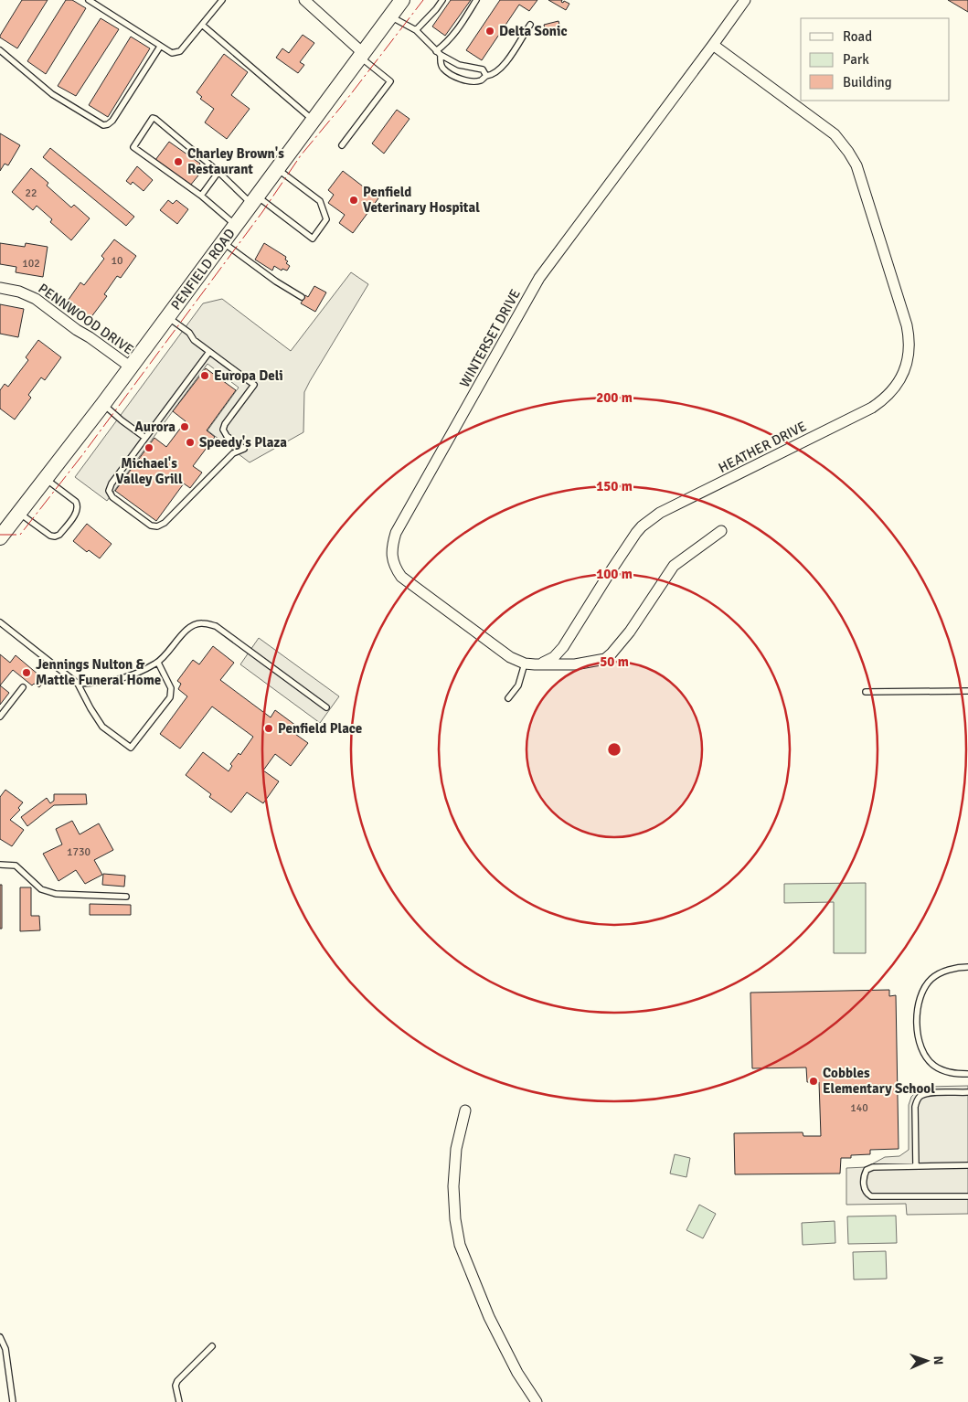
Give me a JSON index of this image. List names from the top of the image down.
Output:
{
  "streets": {
    "street": [
      "PENFIELD ROAD",
      "PENNWOOD DRIVE",
      "WINTERSET DRIVE",
      "HEATHER DRIVE"
    ]
  },
  "crossings": [
    ["PENFIELD ROAD", "PENNWOOD DRIVE"],
    ["WINTERSET DRIVE", "HEATHER DRIVE"]
  ],
  "places": [
    "Delta Sonic",
    "Charley Brown's Restaurant",
    "Penfield Veterinary Hospital",
    "Europa Deli",
    "Aurora",
    "Speedy's Plaza",
    "Michael's Valley Grill",
    "Jennings Nulton & Mattle Funeral Home",
    "Penfield Place",
    "Cobbles Elementary School"
  ],
  "house_numbers": [
    "22",
    "10",
    "102",
    "1730",
    "140"
  ],
  "legend": ["Road", "Park", "Building"],
  "north": "right",
  "rings": [
    "200 m",
    "150 m",
    "100 m",
    "50 m"
  ]
}
